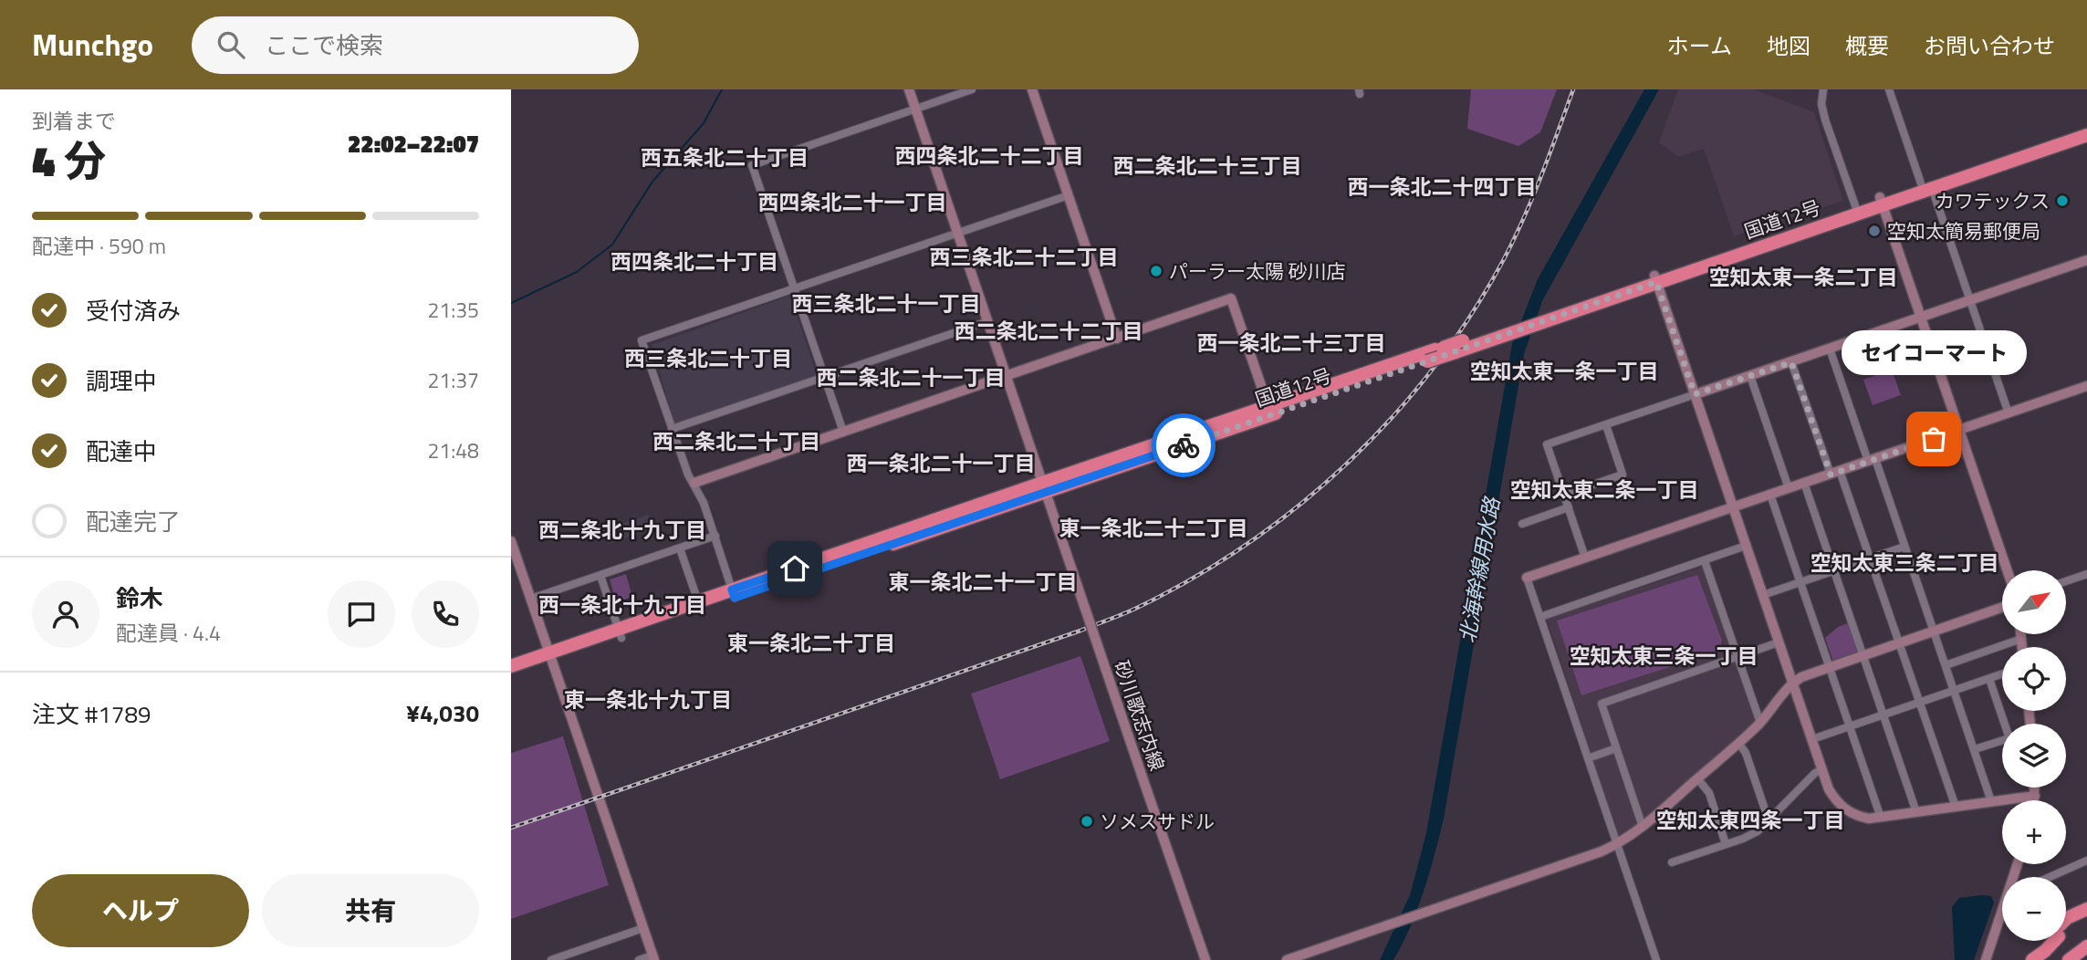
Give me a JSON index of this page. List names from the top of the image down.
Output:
{
  "streets": {
    "highway": ["国道12号"],
    "street": ["砂川歌志内線"]
  },
  "crossings": [
    ["国道12号", "砂川歌志内線"]
  ],
  "districts": [
    "西四条北二十二丁目",
    "西五条北二十丁目",
    "西二条北二十三丁目",
    "西一条北二十四丁目",
    "西四条北二十一丁目",
    "西三条北二十二丁目",
    "西四条北二十丁目",
    "空知太東一条二丁目",
    "西三条北二十一丁目",
    "西二条北二十二丁目",
    "西一条北二十三丁目",
    "西三条北二十丁目",
    "空知太東一条一丁目",
    "西二条北二十一丁目",
    "西二条北二十丁目",
    "西一条北二十一丁目",
    "空知太東二条一丁目",
    "東一条北二十二丁目",
    "西二条北十九丁目",
    "空知太東三条二丁目",
    "東一条北二十一丁目",
    "西一条北十九丁目",
    "東一条北二十丁目",
    "空知太東三条一丁目",
    "東一条北十九丁目",
    "空知太東四条一丁目"
  ],
  "water": ["北海幹線用水路"],
  "places": [
    "カワテックス",
    "空知太簡易郵便局",
    "パーラー太陽 砂川店",
    "セイコーマート",
    "ソメスサドル"
  ],
  "north": "top right",
  "page": {
    "header": "Munchgo",
    "search": "ここで検索",
    "nav": [
      "ホーム",
      "地図",
      "概要",
      "お問い合わせ"
    ],
    "heading": ["4 分", "到着まで", "22:02–22:07"],
    "panel": [
      "鈴木",
      "配達員 · 4.4",
      "注文 #1789",
      "¥4,030"
    ],
    "bar": "配達中 · 590 m",
    "list": [
      ["受付済み", "21:35"],
      ["調理中", "21:37"],
      ["配達中", "21:48"],
      "配達完了"
    ],
    "bubble": "セイコーマート",
    "map_buttons": ["+", "−"],
    "buttons": ["ヘルプ", "共有"]
  }
}
